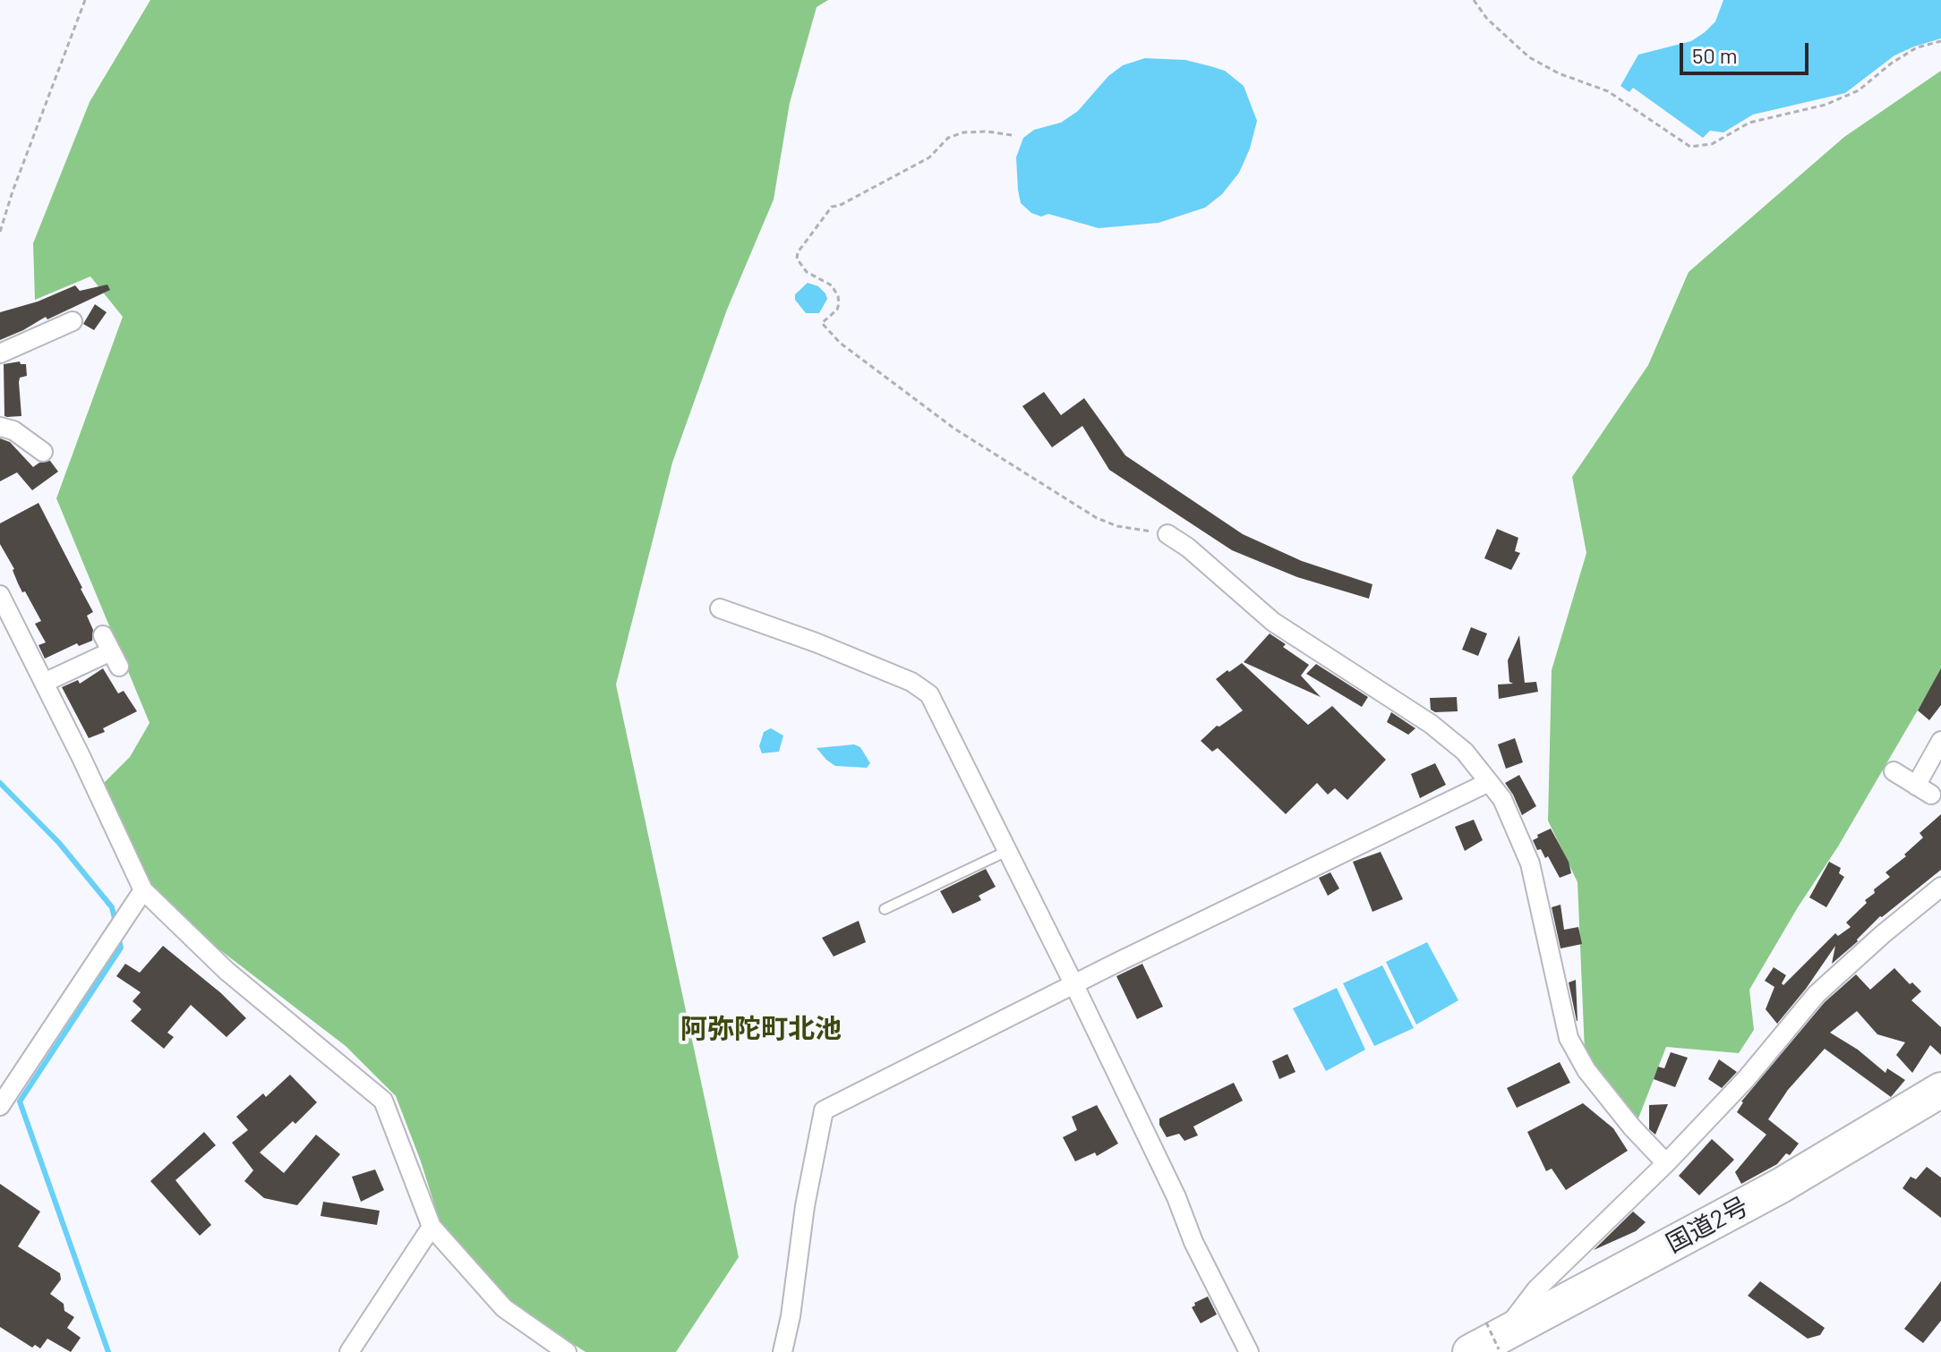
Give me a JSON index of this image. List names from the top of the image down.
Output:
{
  "streets": {
    "highway": ["国道2号"]
  },
  "districts": ["阿弥陀町北池"],
  "scale_bar": "50 m"
}
